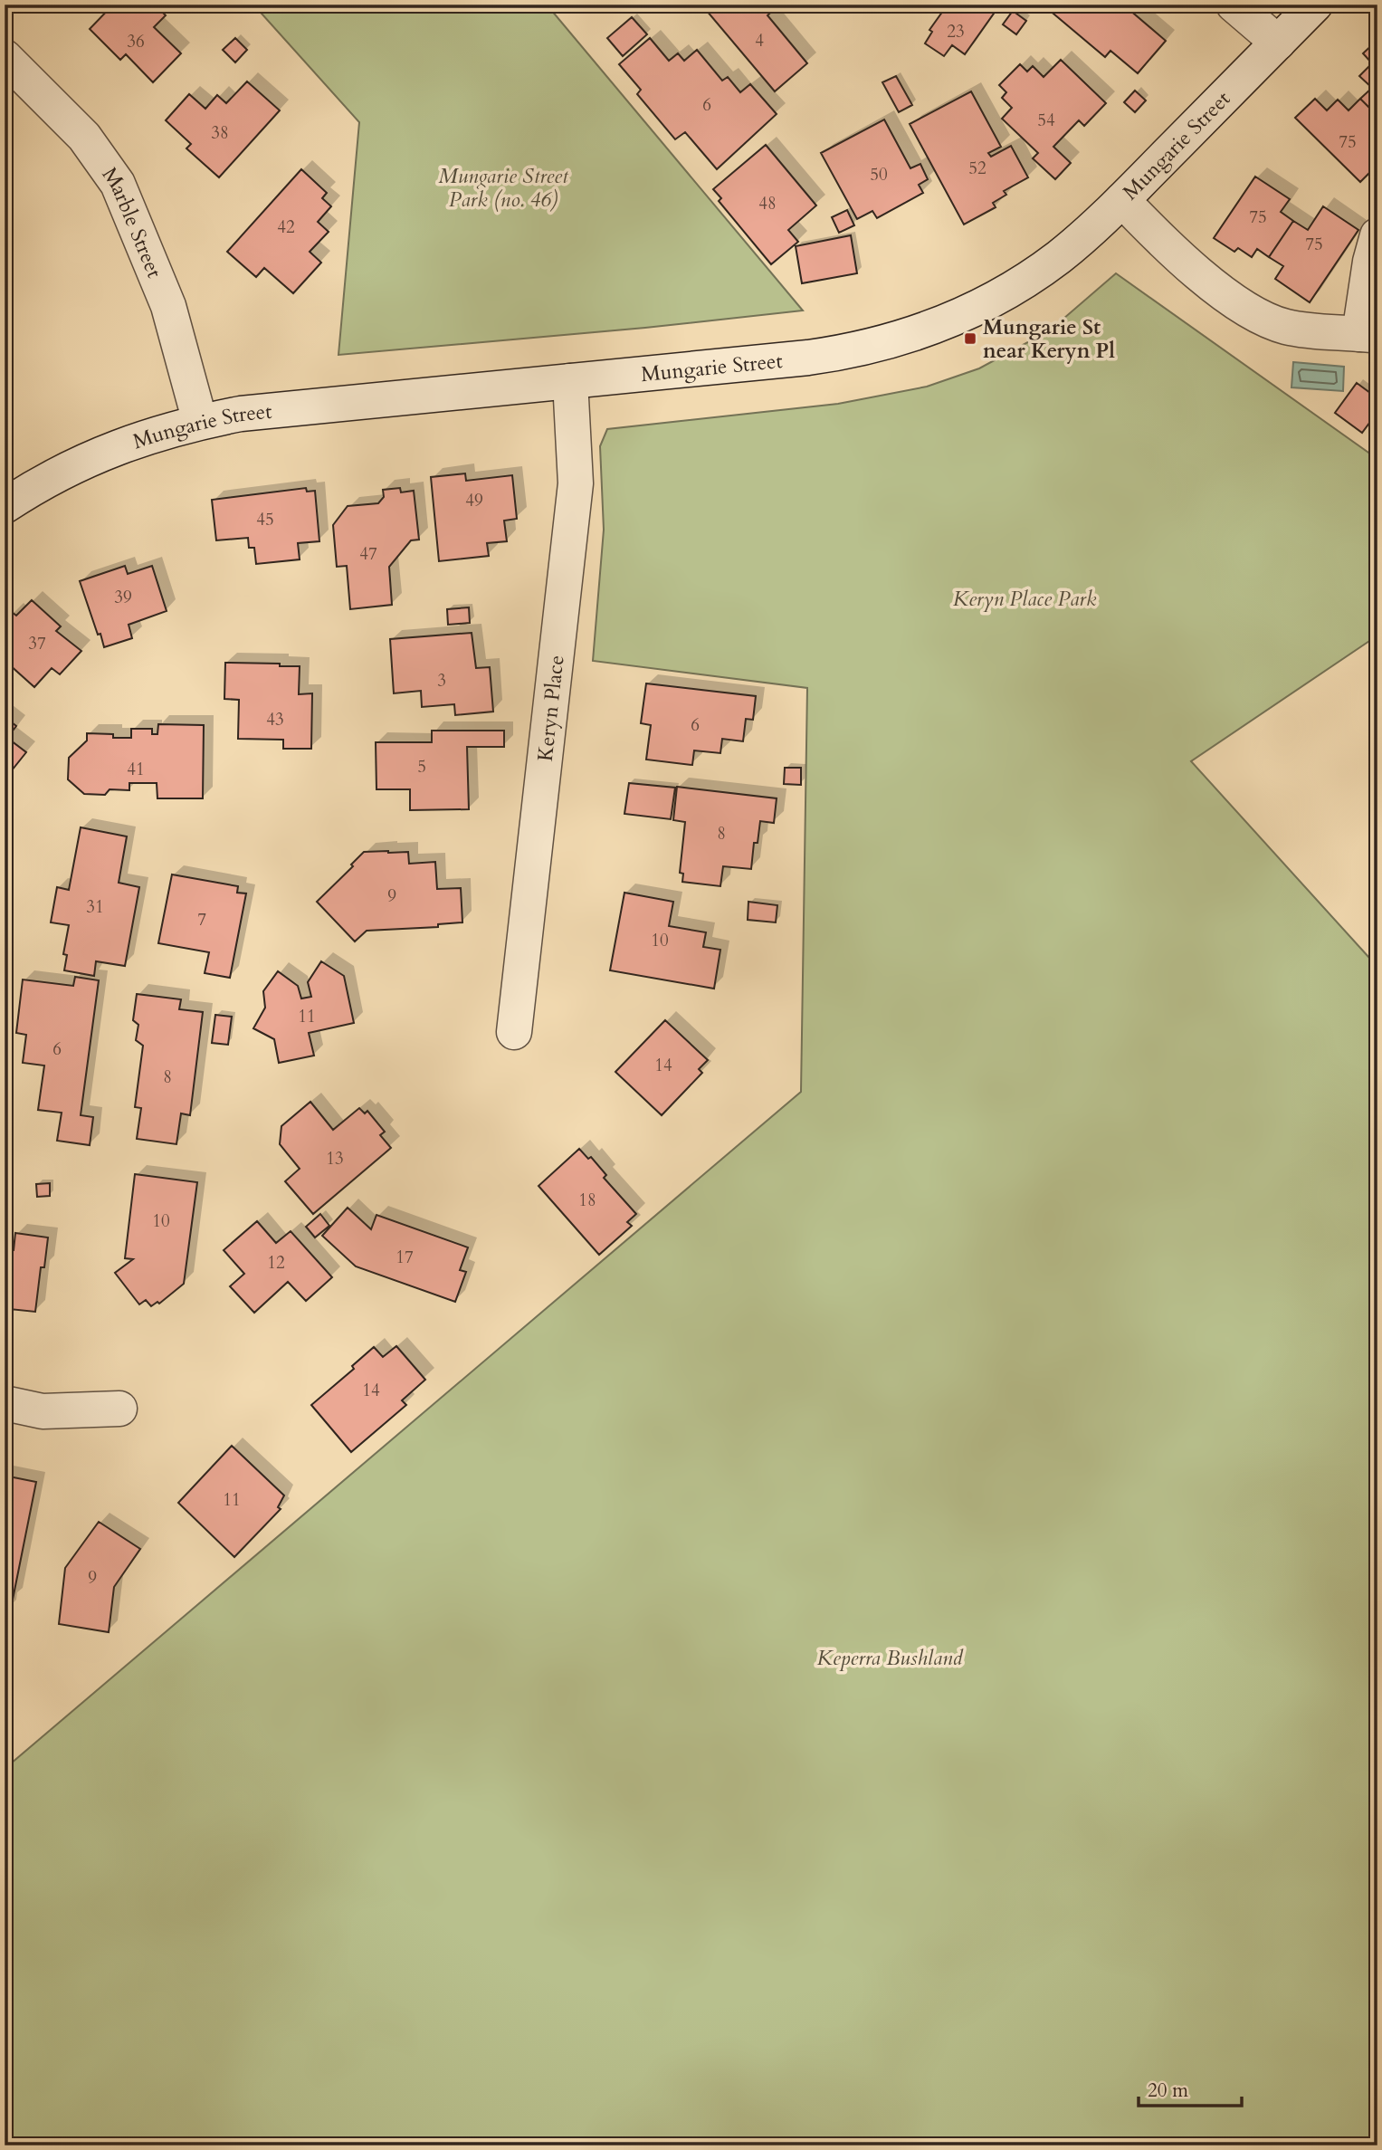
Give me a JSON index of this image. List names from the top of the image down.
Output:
{
  "streets": {
    "street": ["Mungarie Street", "Marble Street", "Keryn Place"]
  },
  "crossings": [
    ["Mungarie Street", "Marble Street"],
    ["Mungarie Street", "Keryn Place"]
  ],
  "parks": ["Mungarie Street Park (no. 46)", "Keryn Place Park", "Keperra Bushland"],
  "places": {
    "transit": ["Mungarie St near Keryn Pl"]
  },
  "house_numbers": [
    "23",
    "4",
    "36",
    "6",
    "54",
    "38",
    "75",
    "52",
    "50",
    "48",
    "75",
    "42",
    "75",
    "49",
    "45",
    "47",
    "39",
    "37",
    "3",
    "43",
    "6",
    "5",
    "41",
    "8",
    "9",
    "31",
    "7",
    "10",
    "11",
    "6",
    "14",
    "8",
    "13",
    "18",
    "10",
    "17",
    "12",
    "14",
    "11",
    "9"
  ],
  "scale_bar": "20 m"
}
